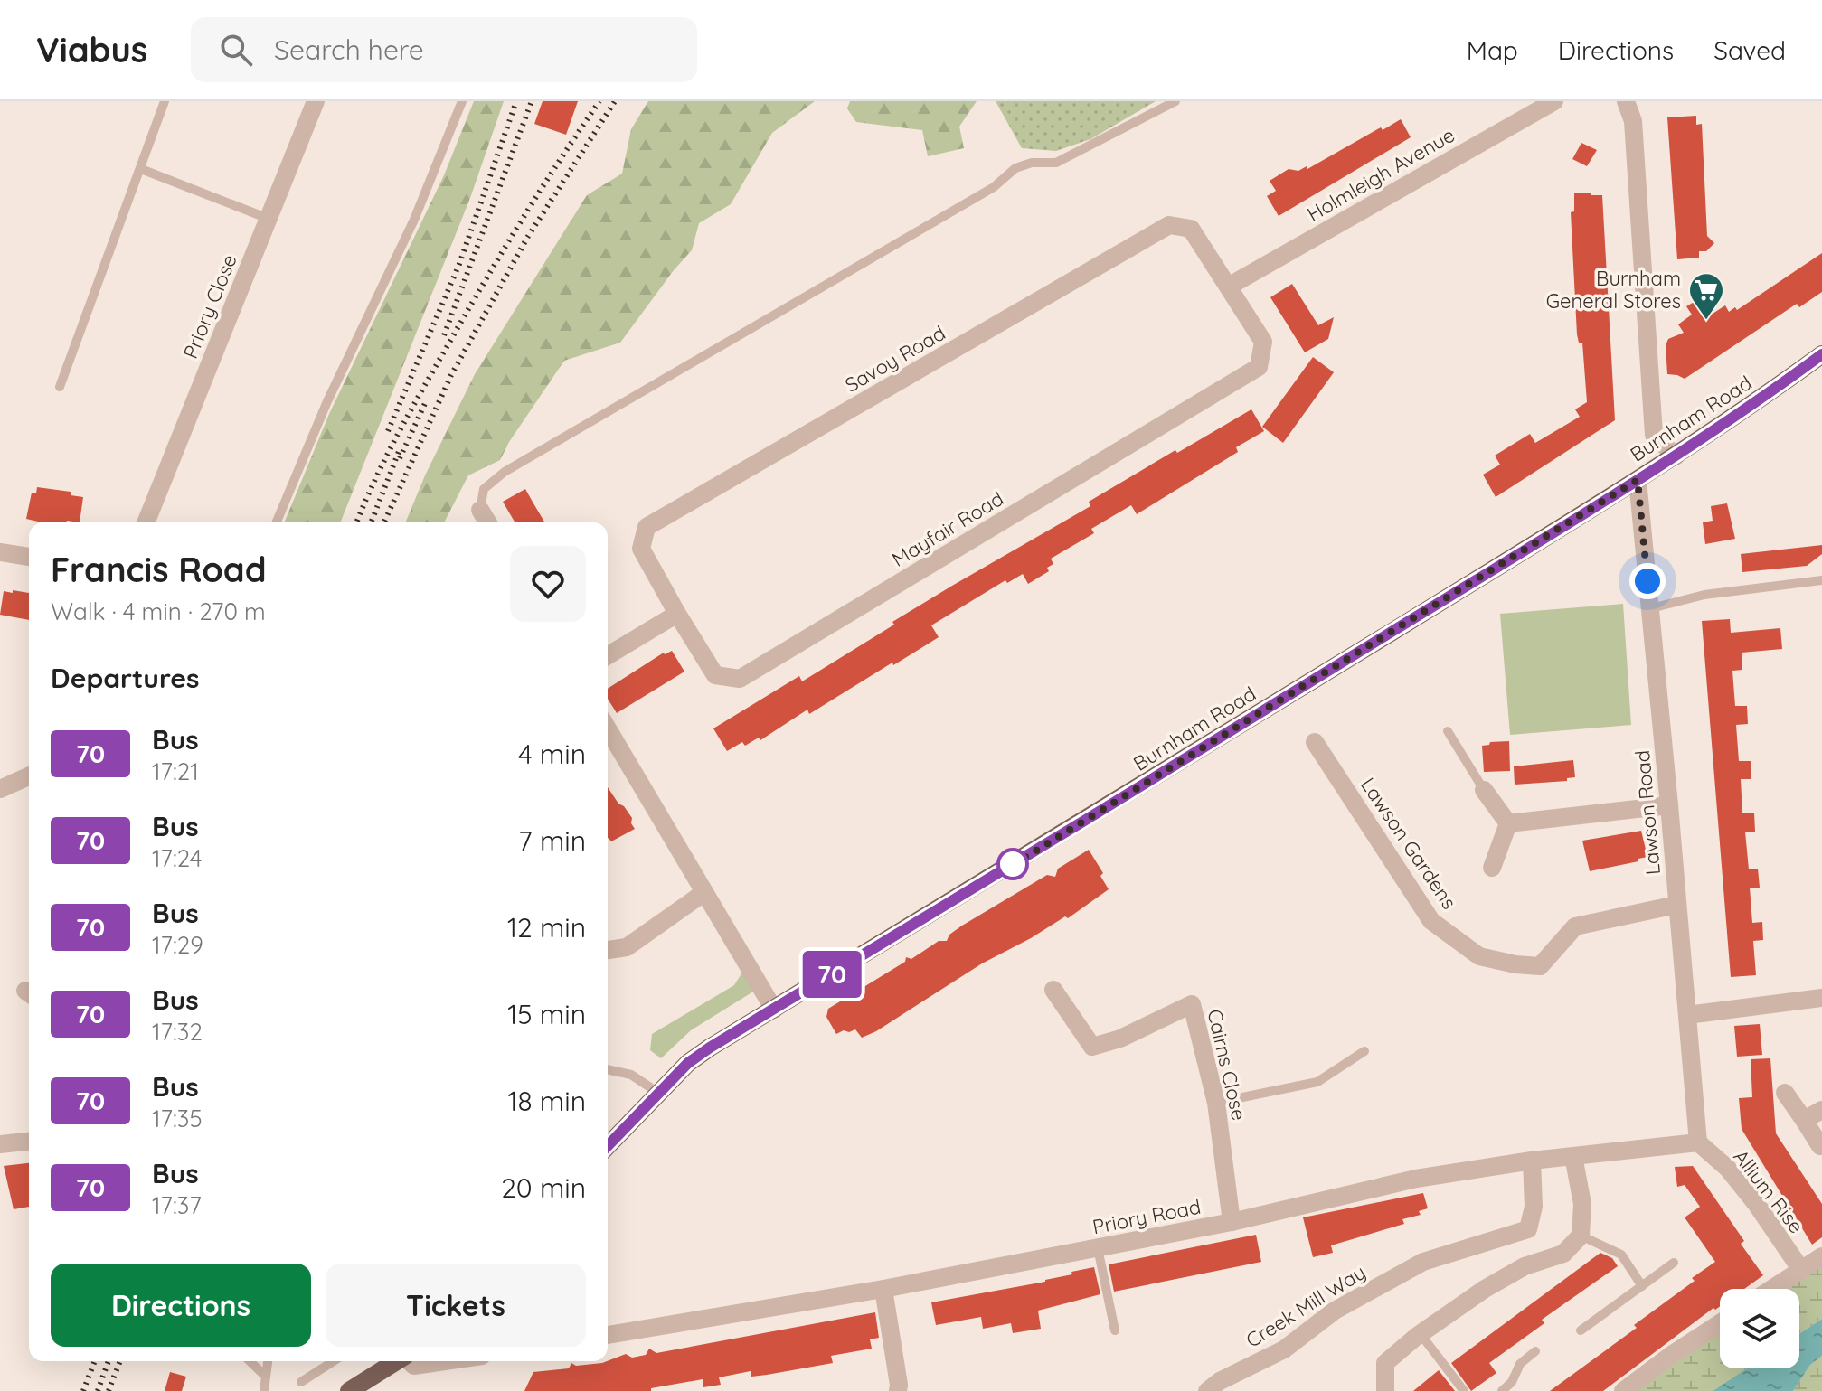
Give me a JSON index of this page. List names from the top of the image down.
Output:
{
  "streets": {
    "main road": ["Burnham Road"],
    "street": [
      "Holmleigh Avenue",
      "Priory Close",
      "Savoy Road",
      "Mayfair Road",
      "Lawson Road",
      "Lawson Gardens",
      "Cairns Close",
      "Allium Rise",
      "Priory Road",
      "Creek Mill Way"
    ]
  },
  "crossings": [
    ["Holmleigh Avenue", "Savoy Road"],
    ["Holmleigh Avenue", "Mayfair Road"],
    ["Savoy Road", "Mayfair Road"],
    ["Burnham Road", "Lawson Road"],
    ["Lawson Road", "Lawson Gardens"],
    ["Lawson Road", "Allium Rise"],
    ["Lawson Road", "Priory Road"],
    ["Cairns Close", "Priory Road"],
    ["Allium Rise", "Priory Road"],
    ["Priory Road", "Creek Mill Way"]
  ],
  "places": {
    "supermarket": ["Burnham General Stores"]
  },
  "lines": ["bus line 70"],
  "page": {
    "header": "Viabus",
    "search": "Search here",
    "nav": ["Map", "Directions", "Saved"],
    "on_map": "70",
    "heading": [
      ["Francis Road", "Walk · 4 min · 270 m"],
      "Departures"
    ],
    "list": [
      {
        "mark": "70",
        "name": "Bus",
        "note": "17:21",
        "value": "4 min"
      },
      {
        "mark": "70",
        "name": "Bus",
        "note": "17:24",
        "value": "7 min"
      },
      {
        "mark": "70",
        "name": "Bus",
        "note": "17:29",
        "value": "12 min"
      },
      {
        "mark": "70",
        "name": "Bus",
        "note": "17:32",
        "value": "15 min"
      },
      {
        "mark": "70",
        "name": "Bus",
        "note": "17:35",
        "value": "18 min"
      },
      {
        "mark": "70",
        "name": "Bus",
        "note": "17:37",
        "value": "20 min"
      }
    ],
    "buttons": ["Directions", "Tickets"]
  }
}
